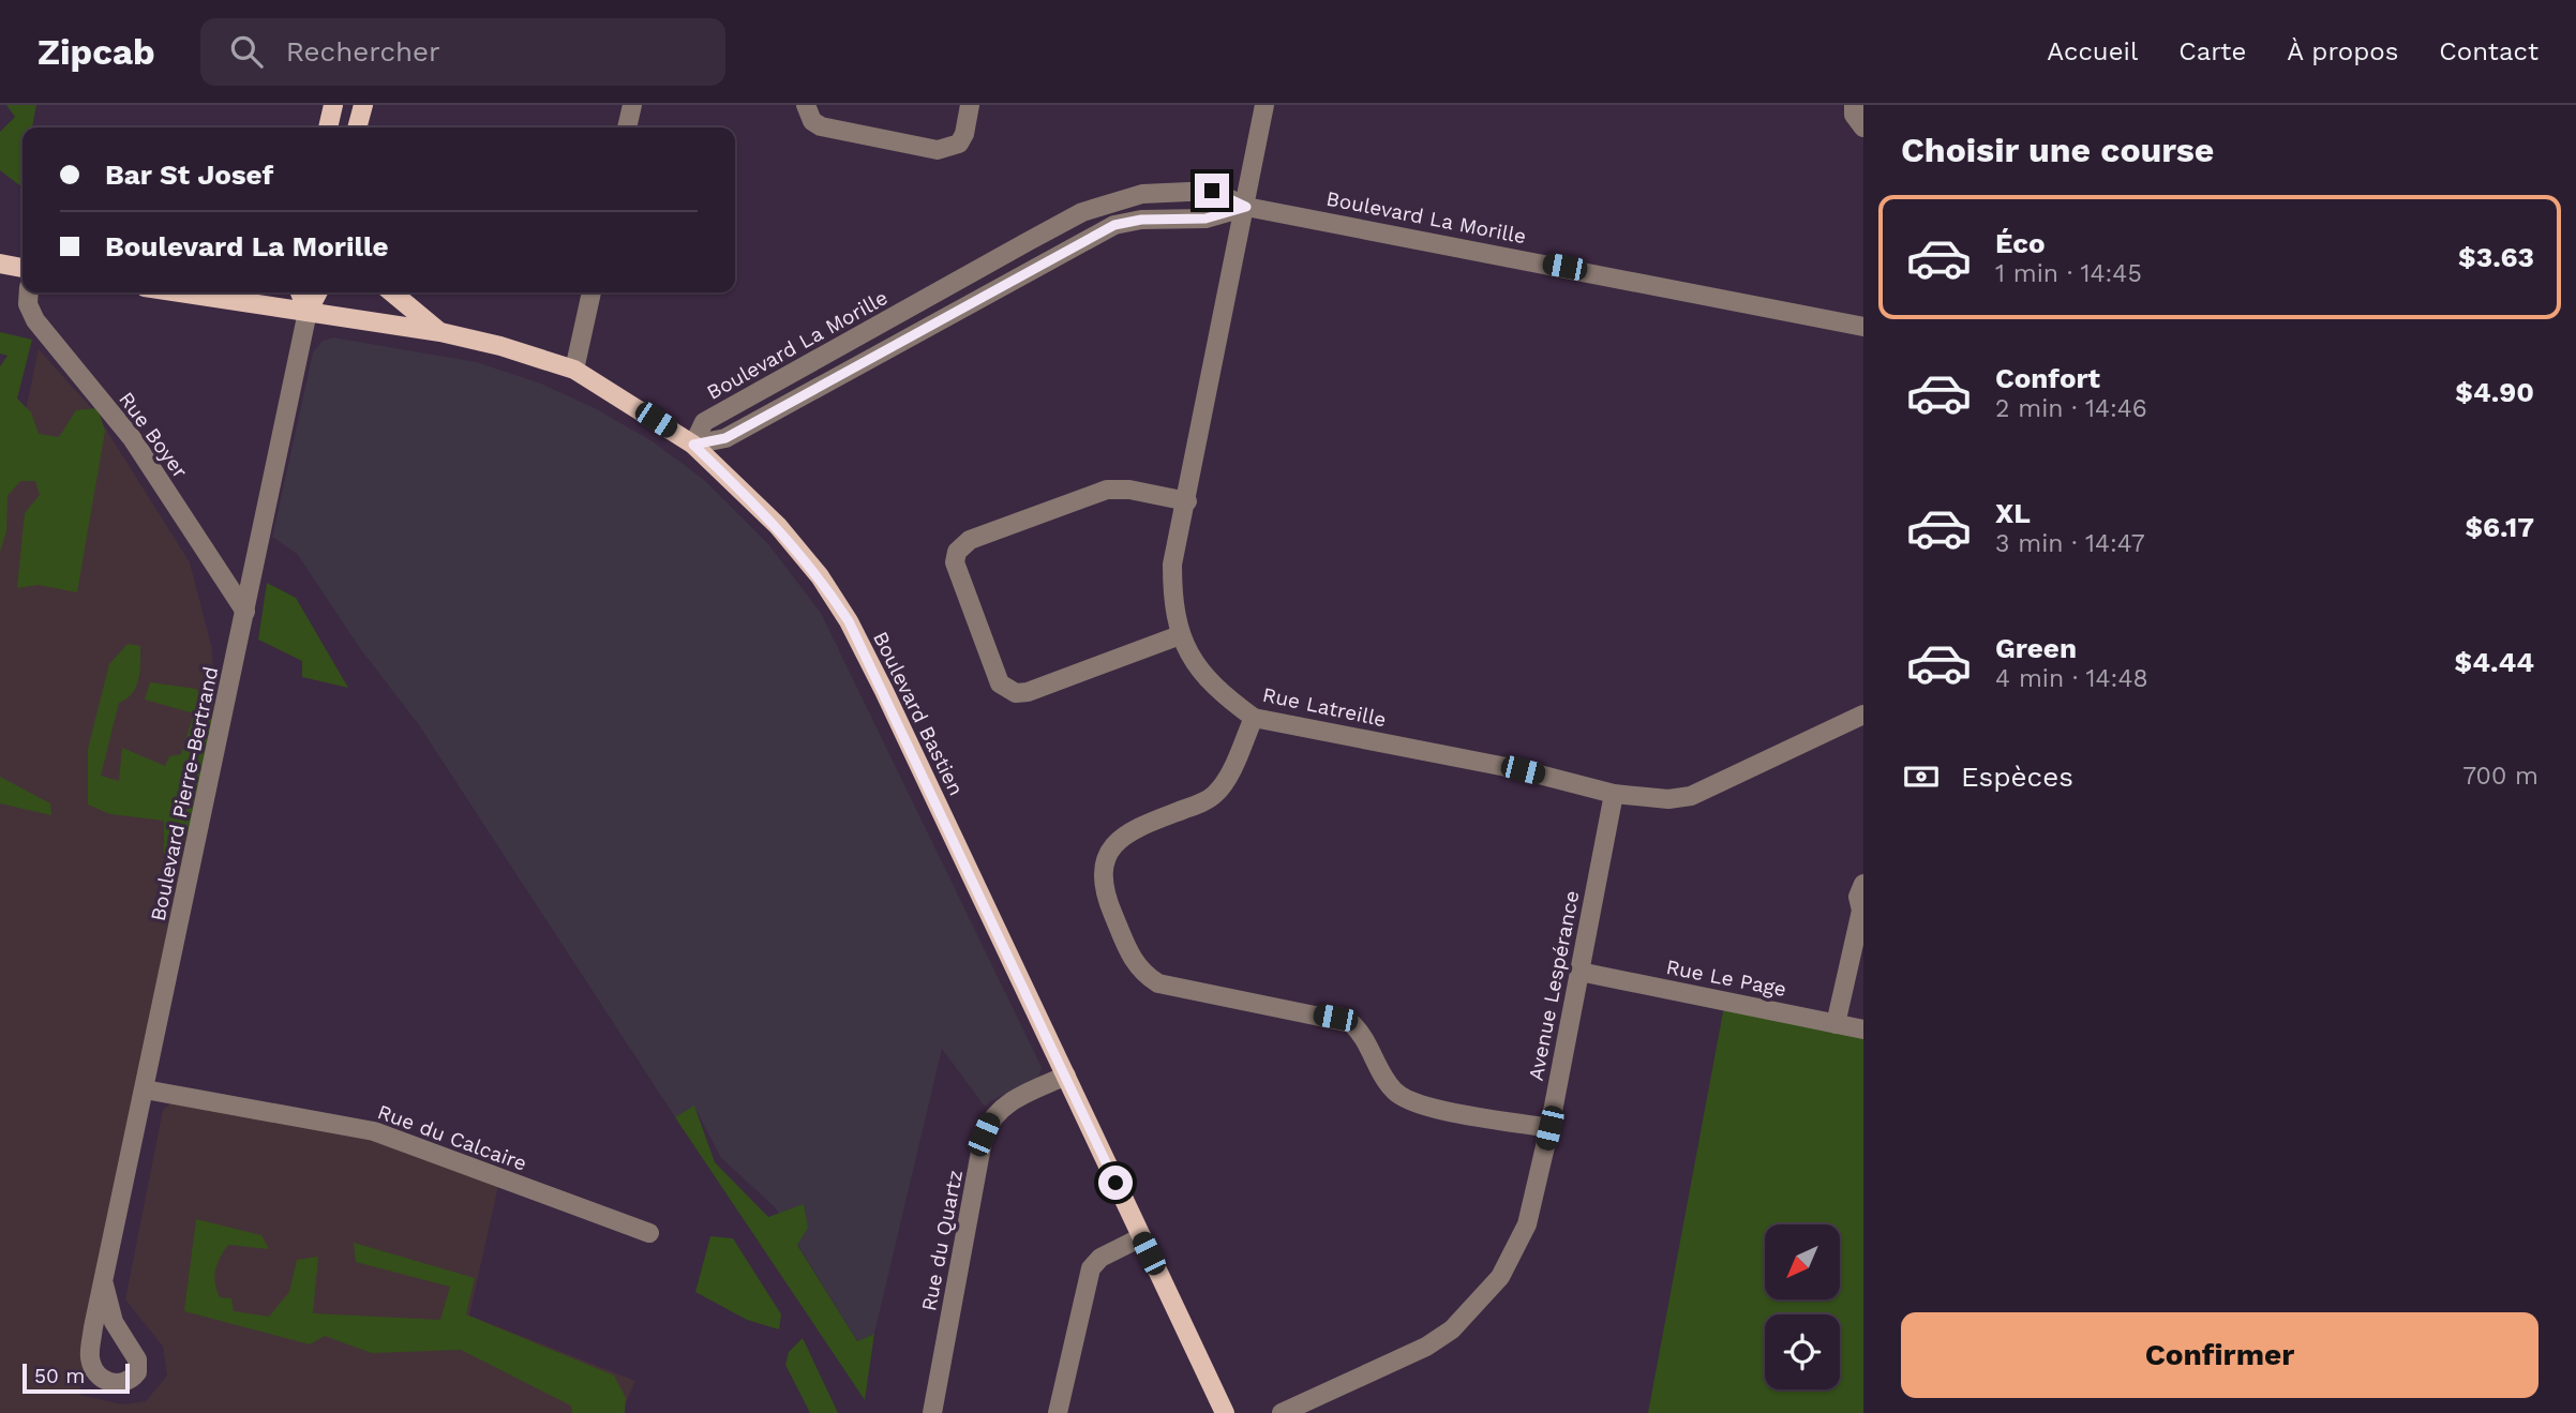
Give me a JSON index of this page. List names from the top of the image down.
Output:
{
  "streets": {
    "main road": ["Boulevard Bastien", "Boulevard Pierre-Bertrand"],
    "street": [
      "Boulevard La Morille",
      "Rue Boyer",
      "Rue Latreille",
      "Rue Le Page",
      "Avenue Lespérance",
      "Rue du Calcaire",
      "Rue du Quartz"
    ]
  },
  "crossings": [
    ["Boulevard La Morille", "Rue Latreille"],
    ["Boulevard La Morille", "Boulevard Bastien"],
    ["Rue Boyer", "Boulevard Pierre-Bertrand"],
    ["Rue Latreille", "Avenue Lespérance"],
    ["Boulevard Bastien", "Boulevard Pierre-Bertrand"],
    ["Boulevard Bastien", "Rue du Quartz"],
    ["Boulevard Pierre-Bertrand", "Rue du Calcaire"],
    ["Rue Le Page", "Avenue Lespérance"]
  ],
  "scale_bar": "50 m",
  "north": "bottom left",
  "page": {
    "header": "Zipcab",
    "search": "Rechercher",
    "nav": [
      "Accueil",
      "Carte",
      "À propos",
      "Contact"
    ],
    "heading": "Choisir une course",
    "banner": ["Bar St Josef", "Boulevard La Morille"],
    "list": [
      {
        "name": "Éco",
        "note": "1 min · 14:45",
        "value": "$3.63"
      },
      {
        "name": "Confort",
        "note": "2 min · 14:46",
        "value": "$4.90"
      },
      {
        "name": "XL",
        "note": "3 min · 14:47",
        "value": "$6.17"
      },
      {
        "name": "Green",
        "note": "4 min · 14:48",
        "value": "$4.44"
      }
    ],
    "pay": ["Espèces", "700 m"],
    "buttons": "Confirmer",
    "scale": "50 m"
  }
}
